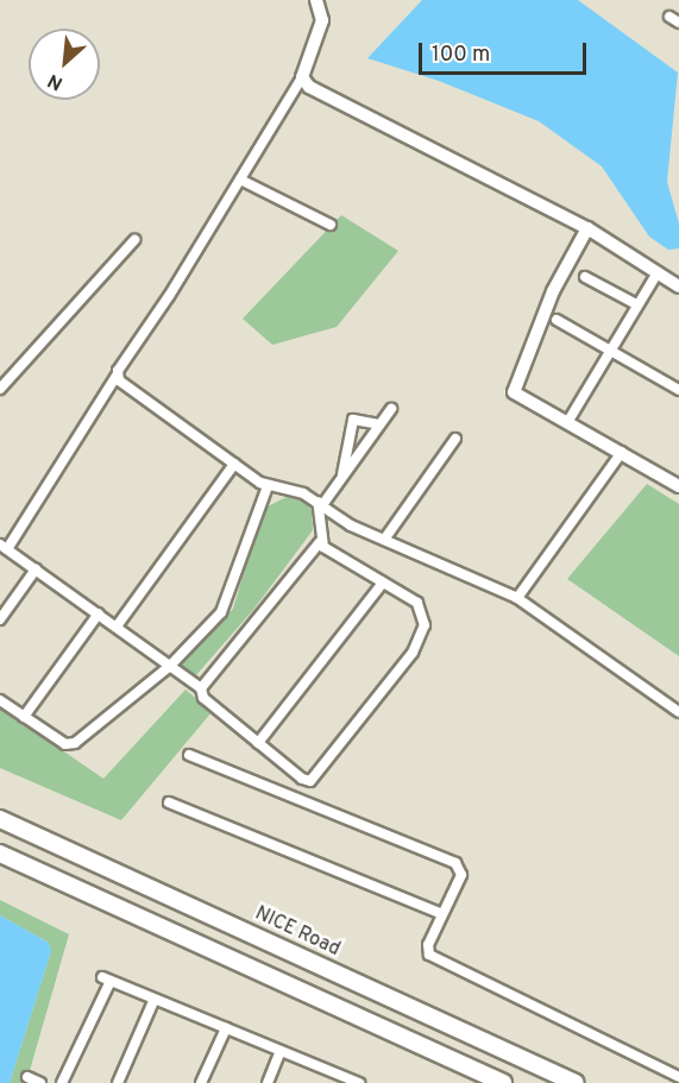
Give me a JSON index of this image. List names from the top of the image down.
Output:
{
  "streets": {
    "highway": ["NICE Road"]
  },
  "scale_bar": "100 m",
  "north": "bottom left"
}
